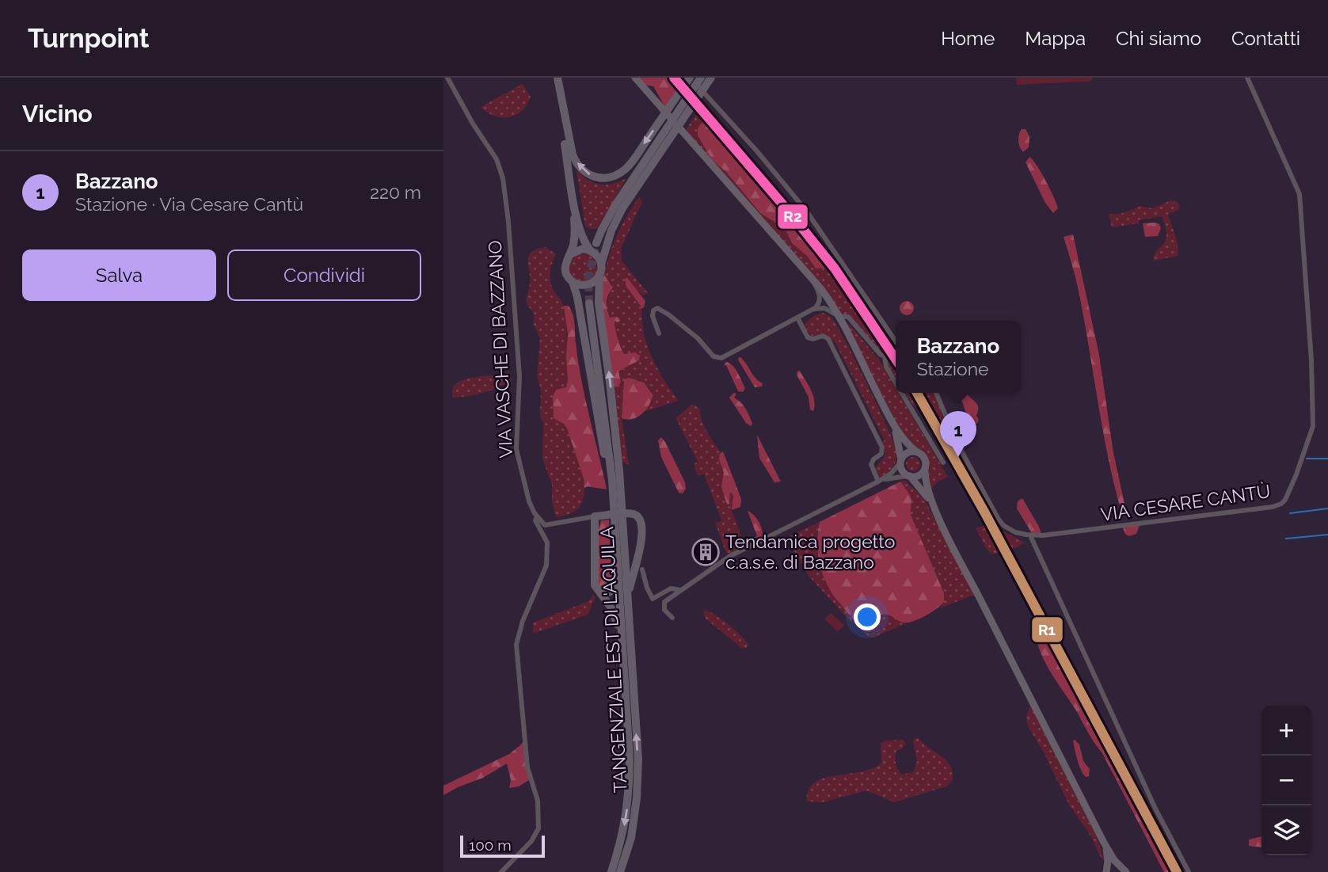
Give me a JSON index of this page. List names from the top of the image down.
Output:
{
  "streets": {
    "highway": ["TANGENZIALE EST DI L'AQUILA"],
    "street": ["VIA VASCHE DI BAZZANO", "VIA CESARE CANTÙ"]
  },
  "places": {
    "building": ["Tendamica progetto c.a.s.e. di Bazzano"]
  },
  "lines": ["transit line R2", "transit line R1"],
  "scale_bar": "100 m",
  "page": {
    "header": "Turnpoint",
    "nav": [
      "Home",
      "Mappa",
      "Chi siamo",
      "Contatti"
    ],
    "heading": "Vicino",
    "list": [
      {
        "mark": "1",
        "name": "Bazzano",
        "note": "Stazione · Via Cesare Cantù",
        "value": "220 m"
      }
    ],
    "buttons": ["Salva", "Condividi"],
    "popup": ["Bazzano", "Stazione"],
    "pins": "1",
    "map_buttons": ["+", "−"],
    "scale": "100 m"
  }
}
